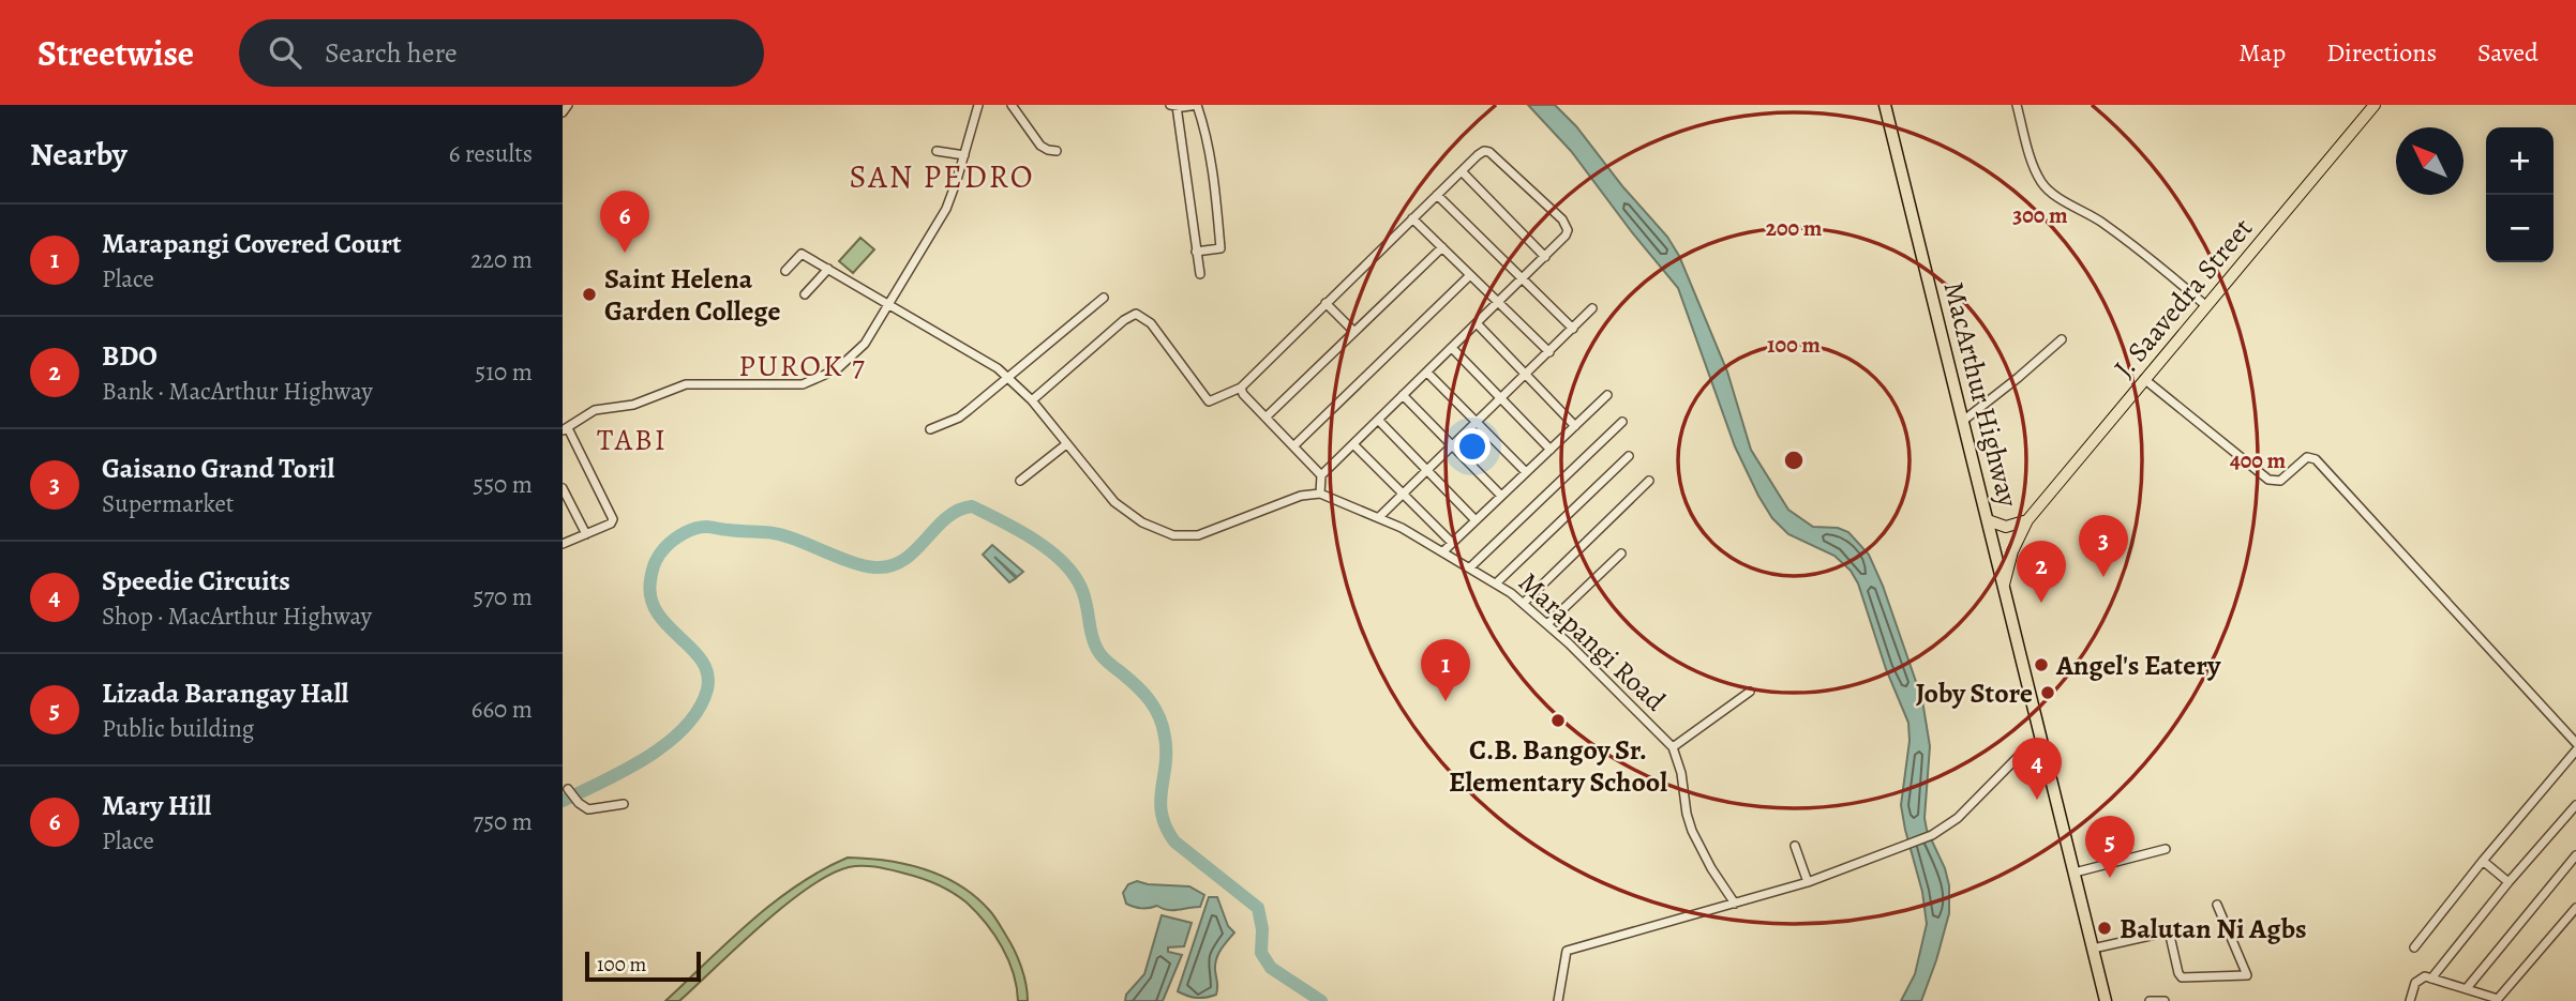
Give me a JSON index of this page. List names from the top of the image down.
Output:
{
  "streets": {
    "highway": ["MacArthur Highway"],
    "main road": ["J. Saavedra Street"],
    "street": ["Marapangi Road"]
  },
  "crossings": [
    ["J. Saavedra Street", "MacArthur Highway"]
  ],
  "districts": ["SAN PEDRO", "PUROK 7", "TABI"],
  "places": [
    "Saint Helena Garden College",
    "Angel's Eatery",
    "Joby Store",
    "C.B. Bangoy Sr. Elementary School",
    "Balutan Ni Agbs"
  ],
  "scale_bar": "100 m",
  "north": "top left",
  "page": {
    "header": "Streetwise",
    "search": "Search here",
    "nav": ["Map", "Directions", "Saved"],
    "heading": ["Nearby", "6 results"],
    "map_buttons": ["+", "−"],
    "pins": [
      "6",
      "3",
      "2",
      "1",
      "4",
      "5"
    ],
    "list": [
      {
        "mark": "1",
        "name": "Marapangi Covered Court",
        "note": "Place",
        "value": "220 m"
      },
      {
        "mark": "2",
        "name": "BDO",
        "note": "Bank · MacArthur Highway",
        "value": "510 m"
      },
      {
        "mark": "3",
        "name": "Gaisano Grand Toril",
        "note": "Supermarket",
        "value": "550 m"
      },
      {
        "mark": "4",
        "name": "Speedie Circuits",
        "note": "Shop · MacArthur Highway",
        "value": "570 m"
      },
      {
        "mark": "5",
        "name": "Lizada Barangay Hall",
        "note": "Public building",
        "value": "660 m"
      },
      {
        "mark": "6",
        "name": "Mary Hill",
        "note": "Place",
        "value": "750 m"
      }
    ],
    "scale": "100 m"
  },
  "rings": [
    "300 m",
    "200 m",
    "100 m",
    "400 m"
  ]
}
